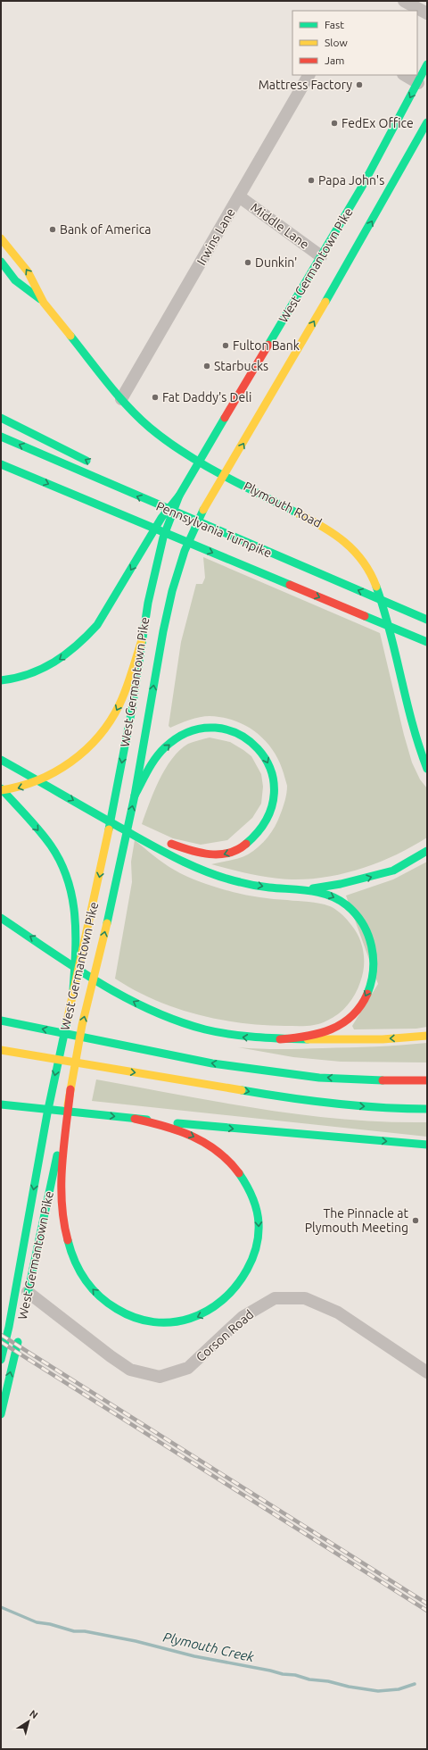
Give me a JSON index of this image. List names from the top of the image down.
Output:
{
  "streets": {
    "main road": ["West Germantown Pike", "Plymouth Road", "Pennsylvania Turnpike"],
    "street": ["Middle Lane", "Irwins Lane", "Corson Road"]
  },
  "crossings": [
    ["Middle Lane", "Irwins Lane"],
    ["Middle Lane", "West Germantown Pike"],
    ["Irwins Lane", "Plymouth Road"],
    ["West Germantown Pike", "Plymouth Road"],
    ["West Germantown Pike", "Corson Road"]
  ],
  "water": ["Plymouth Creek"],
  "places": [
    "Mattress Factory",
    "FedEx Office",
    "Papa John's",
    "Bank of America",
    "Dunkin'",
    "Fulton Bank",
    "Starbucks",
    "Fat Daddy's Deli",
    "The Pinnacle at Plymouth Meeting"
  ],
  "legend": ["Fast", "Slow", "Jam"],
  "north": "top right"
}
